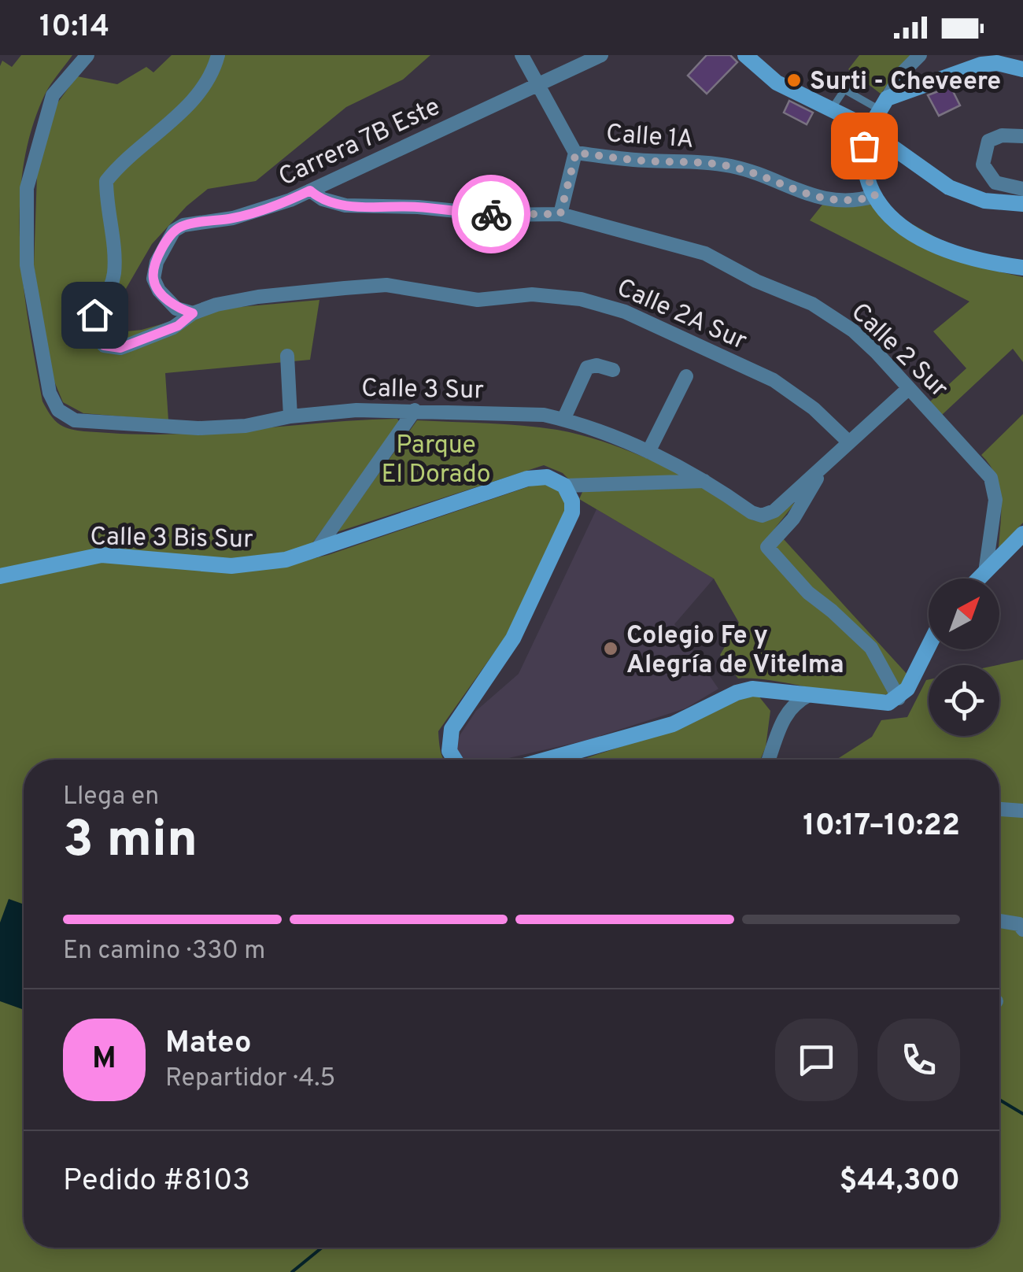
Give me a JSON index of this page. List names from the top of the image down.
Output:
{
  "streets": {
    "street": [
      "Calle 1A",
      "Carrera 7B Este",
      "Calle 2A Sur",
      "Calle 2 Sur",
      "Calle 3 Sur",
      "Calle 3 Bis Sur"
    ]
  },
  "crossings": [
    ["Carrera 7B Este", "Calle 2A Sur"],
    ["Carrera 7B Este", "Calle 2 Sur"]
  ],
  "parks": ["Parque El Dorado"],
  "places": ["Surti - Cheveere", "Colegio Fe y Alegría de Vitelma"],
  "north": "top right",
  "page": {
    "status": "10:14",
    "heading": ["3 min", "Llega en", "10:17–10:22"],
    "panel": [
      "Mateo",
      "Repartidor · 4.5",
      "Pedido #8103",
      "$44,300"
    ],
    "bar": "En camino · 330 m",
    "round": "M"
  }
}
